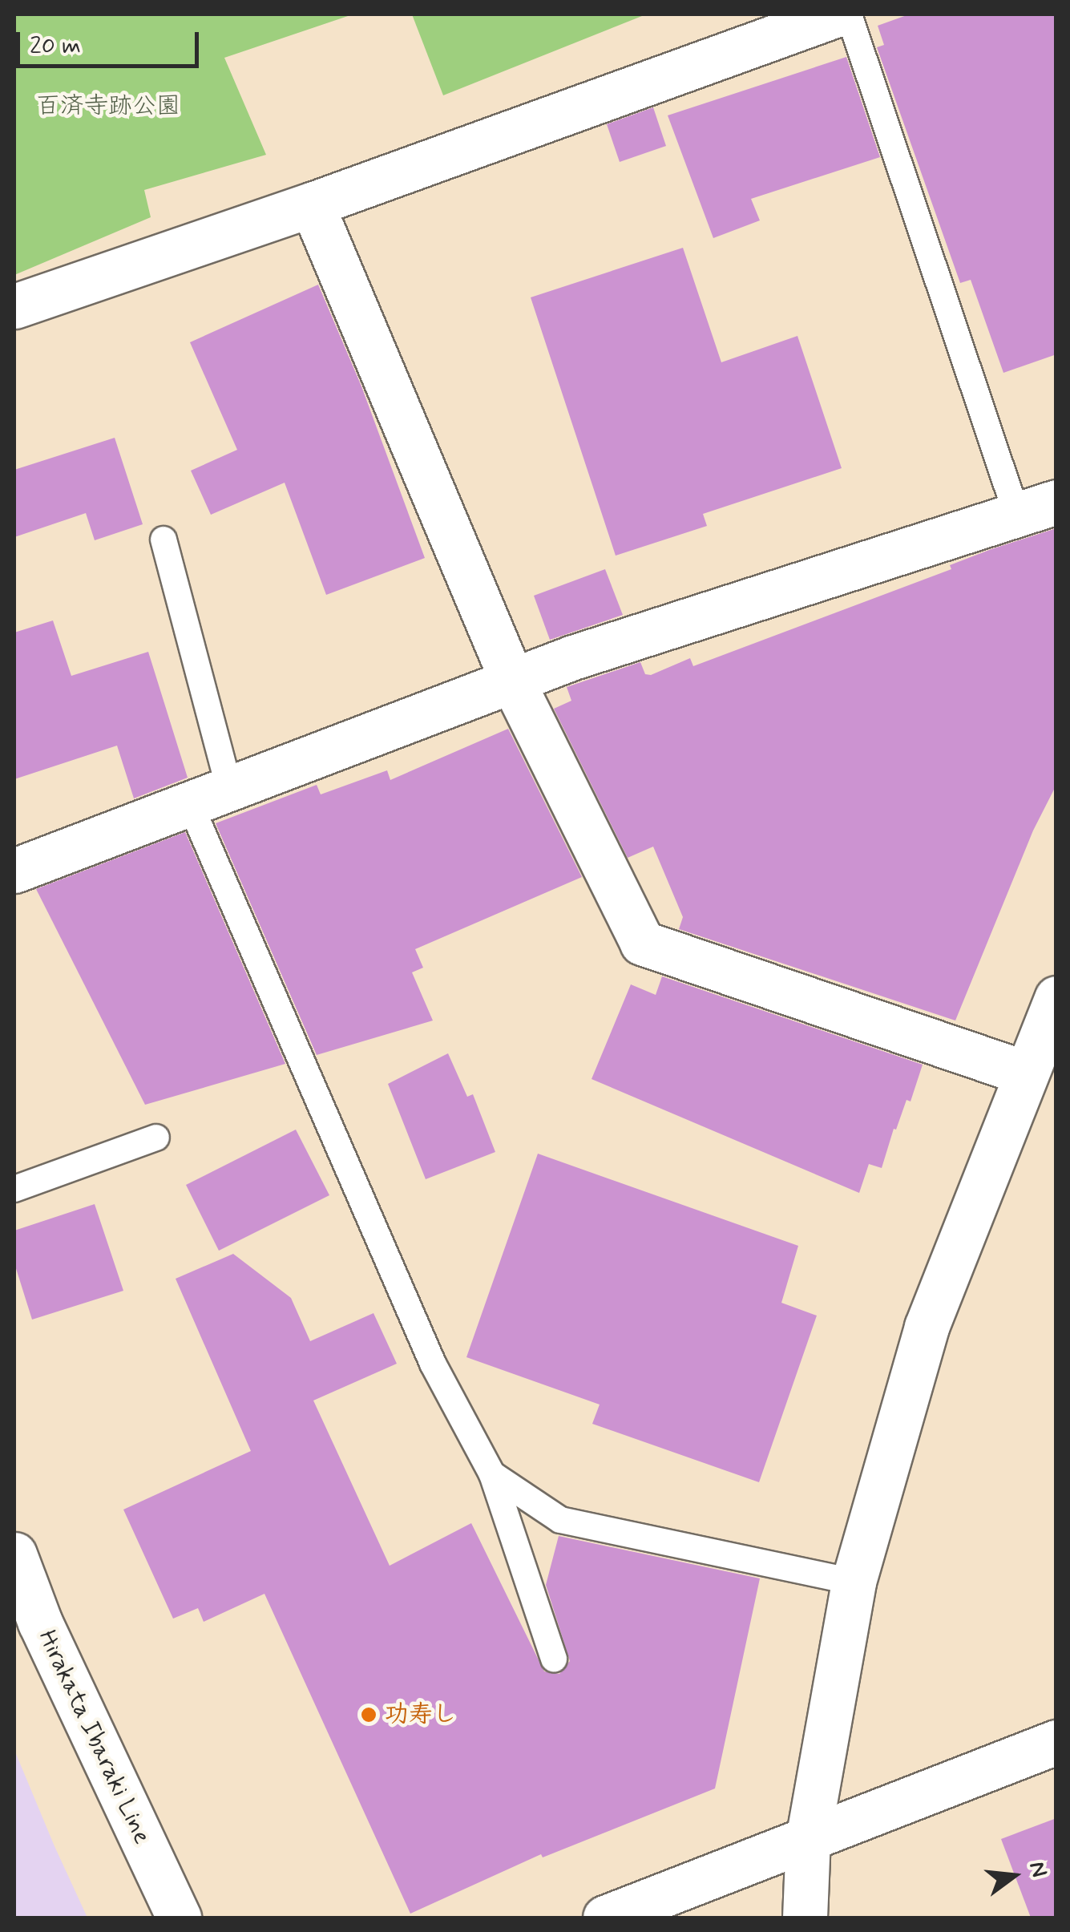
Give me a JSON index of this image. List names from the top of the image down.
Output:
{
  "streets": {
    "street": ["Hirakata Ibaraki Line"]
  },
  "parks": ["百済寺跡公園"],
  "places": ["功寿し"],
  "scale_bar": "20 m",
  "north": "right"
}
